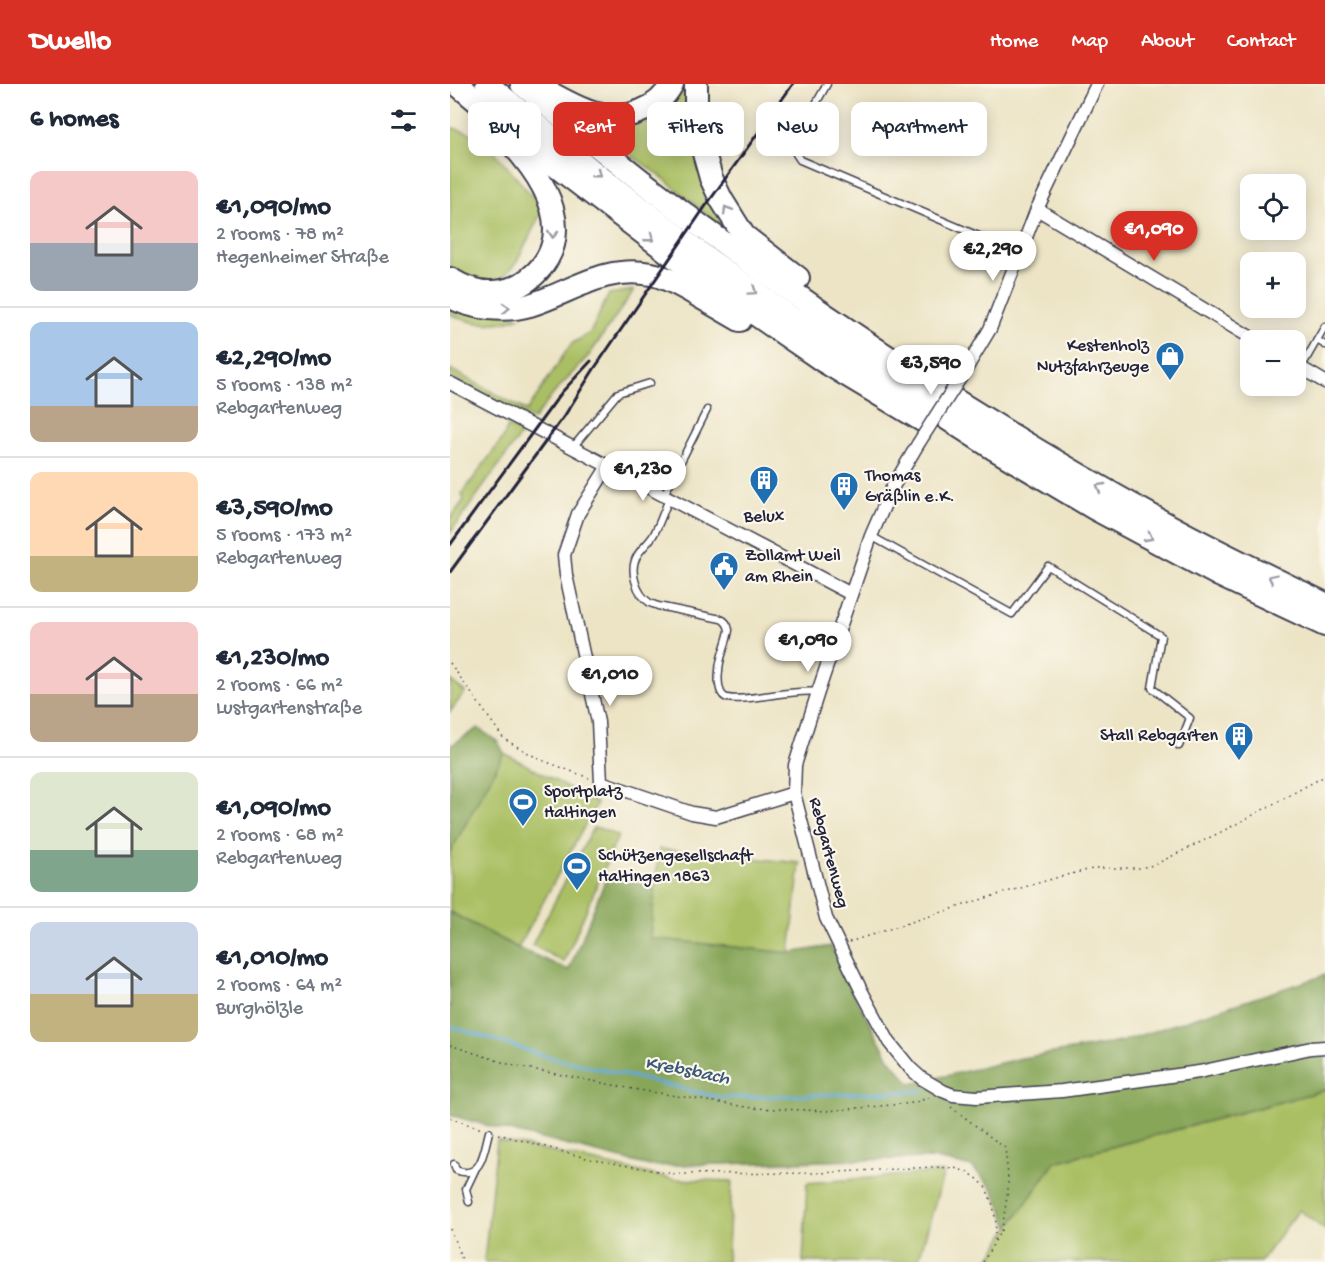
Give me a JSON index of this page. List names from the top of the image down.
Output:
{
  "streets": {
    "street": ["Rebgartenweg"]
  },
  "water": ["Krebsbach"],
  "places": {
    "shop": ["Kestenholz Nutzfahrzeuge"],
    "building": ["Belux", "Thomas Gräßlin e.K.", "Stall Rebgarten"],
    "public building": ["Zollamt Weil am Rhein"],
    "sports": ["Sportplatz Haltingen", "Schützengesellschaft Haltingen 1863"]
  },
  "page": {
    "header": "Dwello",
    "nav": [
      "Home",
      "Map",
      "About",
      "Contact"
    ],
    "heading": "6 homes",
    "chip": [
      "Buy",
      "Rent",
      "Filters",
      "New",
      "Apartment"
    ],
    "list": [
      {
        "name": "€1,090/mo",
        "note": "2 rooms · 78 m² · Hegenheimer Straße"
      },
      {
        "name": "€2,290/mo",
        "note": "5 rooms · 138 m² · Rebgartenweg"
      },
      {
        "name": "€3,590/mo",
        "note": "5 rooms · 173 m² · Rebgartenweg"
      },
      {
        "name": "€1,230/mo",
        "note": "2 rooms · 66 m² · Lustgartenstraße"
      },
      {
        "name": "€1,090/mo",
        "note": "2 rooms · 68 m² · Rebgartenweg"
      },
      {
        "name": "€1,010/mo",
        "note": "2 rooms · 64 m² · Burghölzle"
      }
    ],
    "map_buttons": ["+", "−"],
    "price": [
      "€1,090",
      "€2,290",
      "€3,590",
      "€1,230",
      "€1,090",
      "€1,010"
    ]
  }
}
